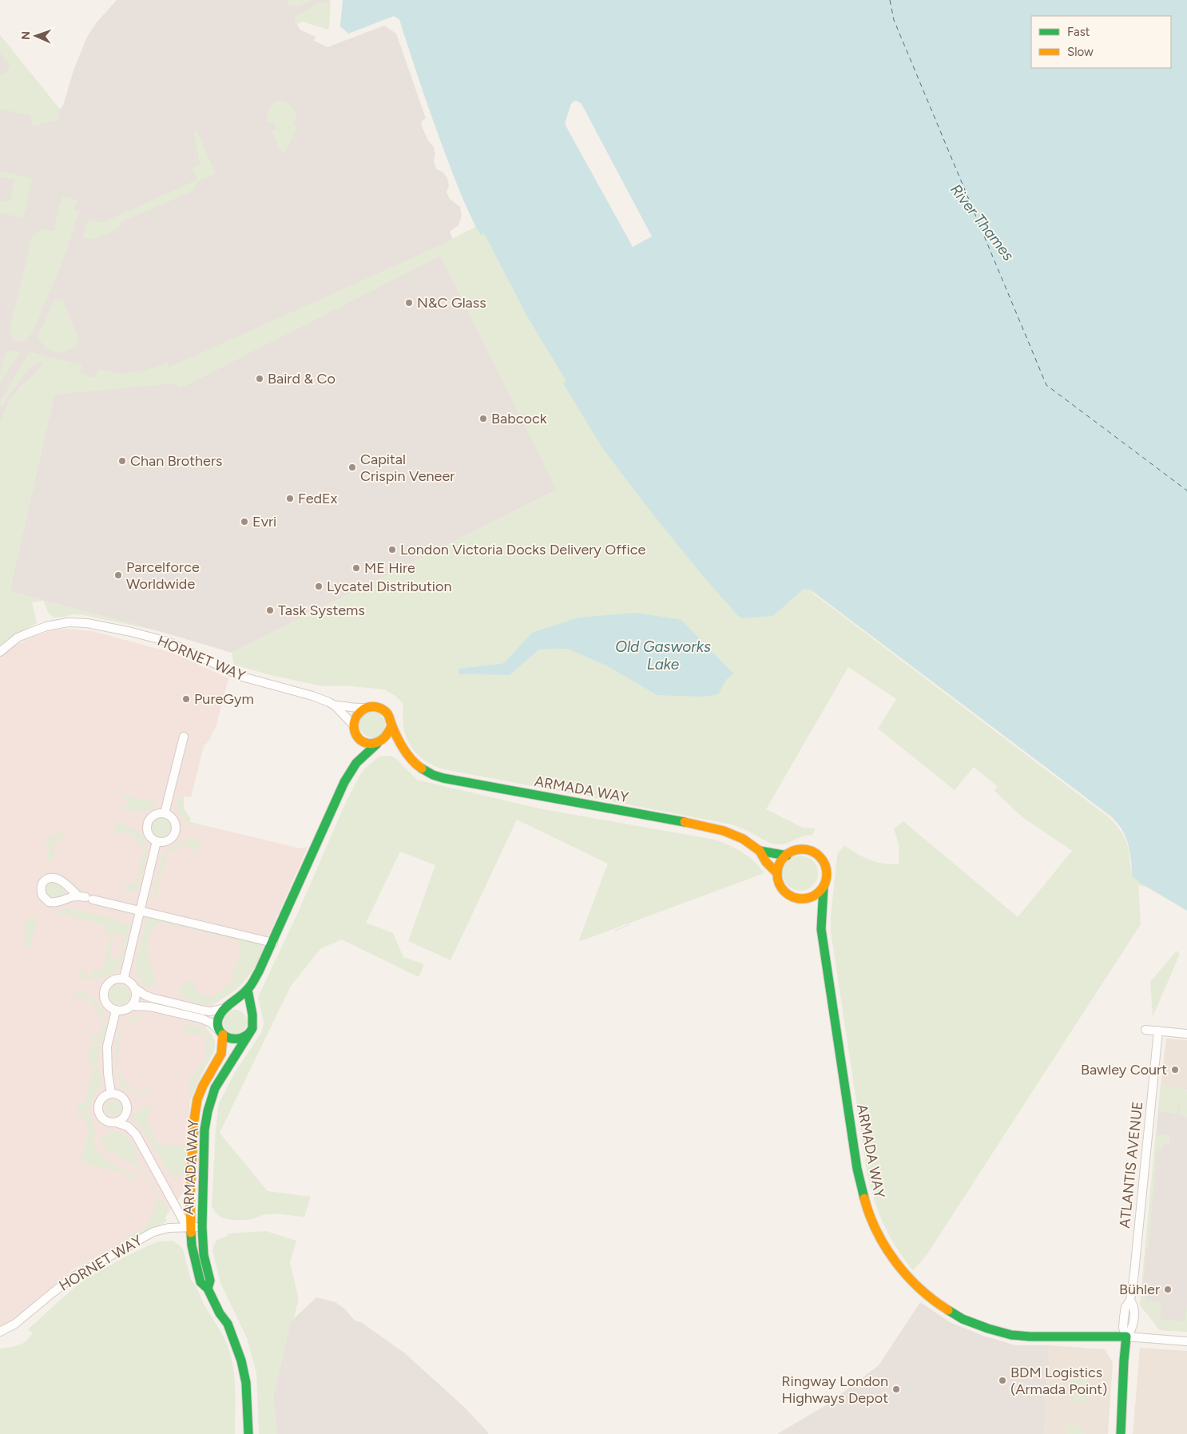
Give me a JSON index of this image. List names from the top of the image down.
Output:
{
  "streets": {
    "street": ["HORNET WAY", "ARMADA WAY", "ATLANTIS AVENUE"]
  },
  "crossings": [
    ["HORNET WAY", "ARMADA WAY"],
    ["ARMADA WAY", "ATLANTIS AVENUE"]
  ],
  "water": ["River Thames", "Old Gasworks Lake"],
  "places": [
    "N&C Glass",
    "Baird & Co",
    "Babcock",
    "Chan Brothers",
    "Capital Crispin Veneer",
    "FedEx",
    "Evri",
    "London Victoria Docks Delivery Office",
    "ME Hire",
    "Parcelforce Worldwide",
    "Lycatel Distribution",
    "Task Systems",
    "PureGym",
    "Bawley Court",
    "Bühler",
    "BDM Logistics (Armada Point)",
    "Ringway London Highways Depot"
  ],
  "legend": ["Fast", "Slow"],
  "north": "left"
}
